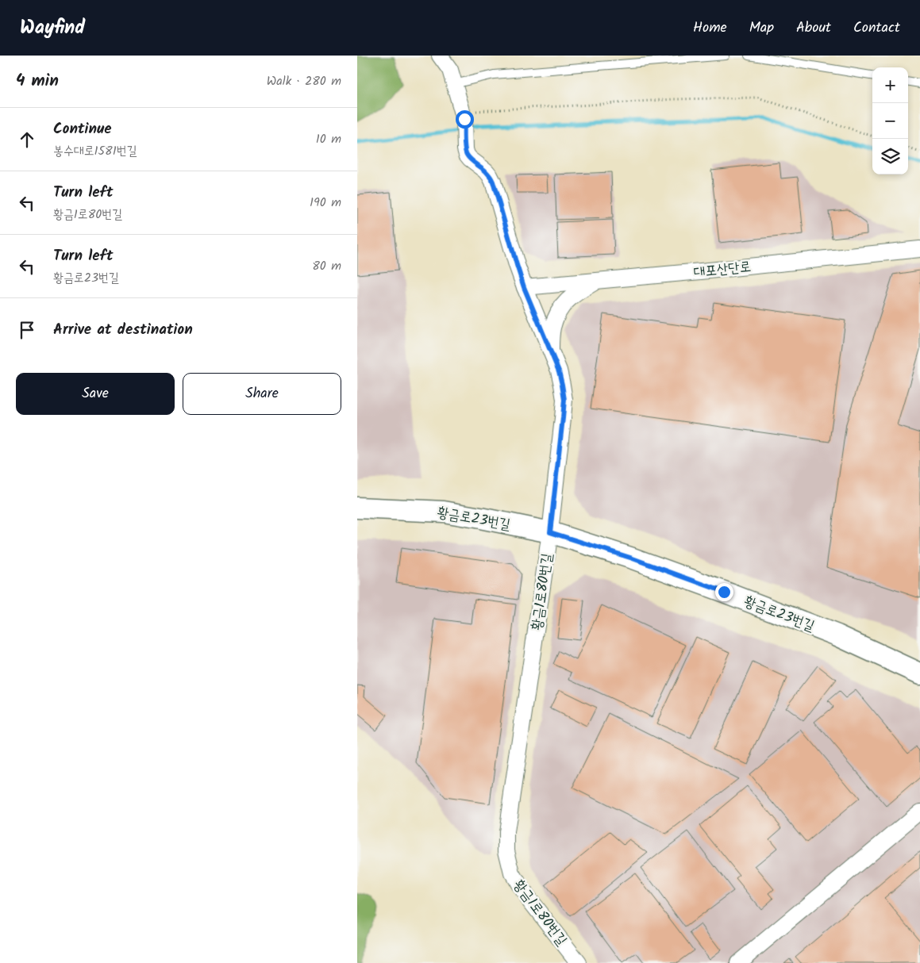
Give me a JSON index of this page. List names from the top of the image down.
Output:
{
  "streets": {
    "street": ["대포산단로", "황금로23번길", "황금1로80번길"]
  },
  "crossings": [
    ["대포산단로", "황금1로80번길"],
    ["황금로23번길", "황금1로80번길"]
  ],
  "page": {
    "header": "Wayfind",
    "nav": [
      "Home",
      "Map",
      "About",
      "Contact"
    ],
    "heading": ["4 min", "Walk · 280 m"],
    "map_buttons": ["+", "−"],
    "list": [
      ["Continue", "봉수대로1581번길", "10 m"],
      ["Turn left", "황금1로80번길", "190 m"],
      ["Turn left", "황금로23번길", "80 m"],
      "Arrive at destination"
    ],
    "buttons": ["Save", "Share"]
  }
}
